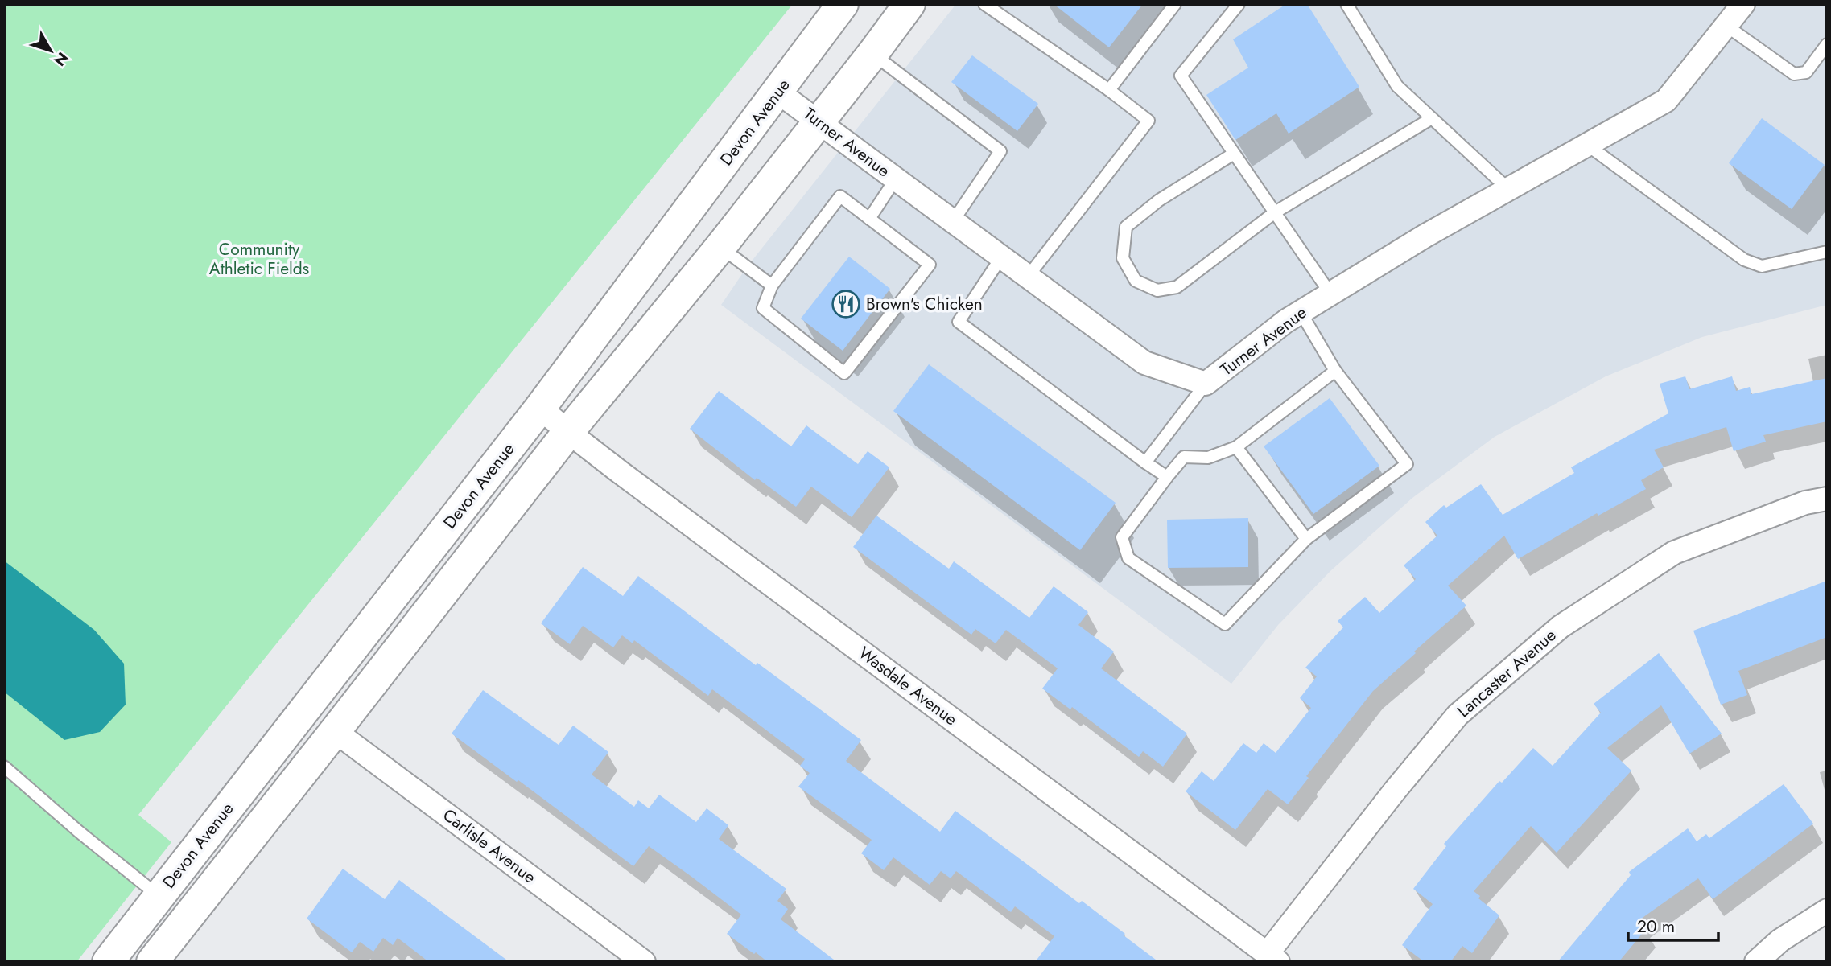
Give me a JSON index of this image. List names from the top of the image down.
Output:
{
  "streets": {
    "main road": ["Devon Avenue"],
    "street": [
      "Turner Avenue",
      "Lancaster Avenue",
      "Wasdale Avenue",
      "Carlisle Avenue"
    ]
  },
  "crossings": [
    ["Devon Avenue", "Turner Avenue"],
    ["Devon Avenue", "Wasdale Avenue"],
    ["Devon Avenue", "Carlisle Avenue"],
    ["Lancaster Avenue", "Wasdale Avenue"]
  ],
  "parks": ["Community Athletic Fields"],
  "places": {
    "restaurant": ["Brown's Chicken"]
  },
  "scale_bar": "20 m",
  "north": "bottom right"
}
